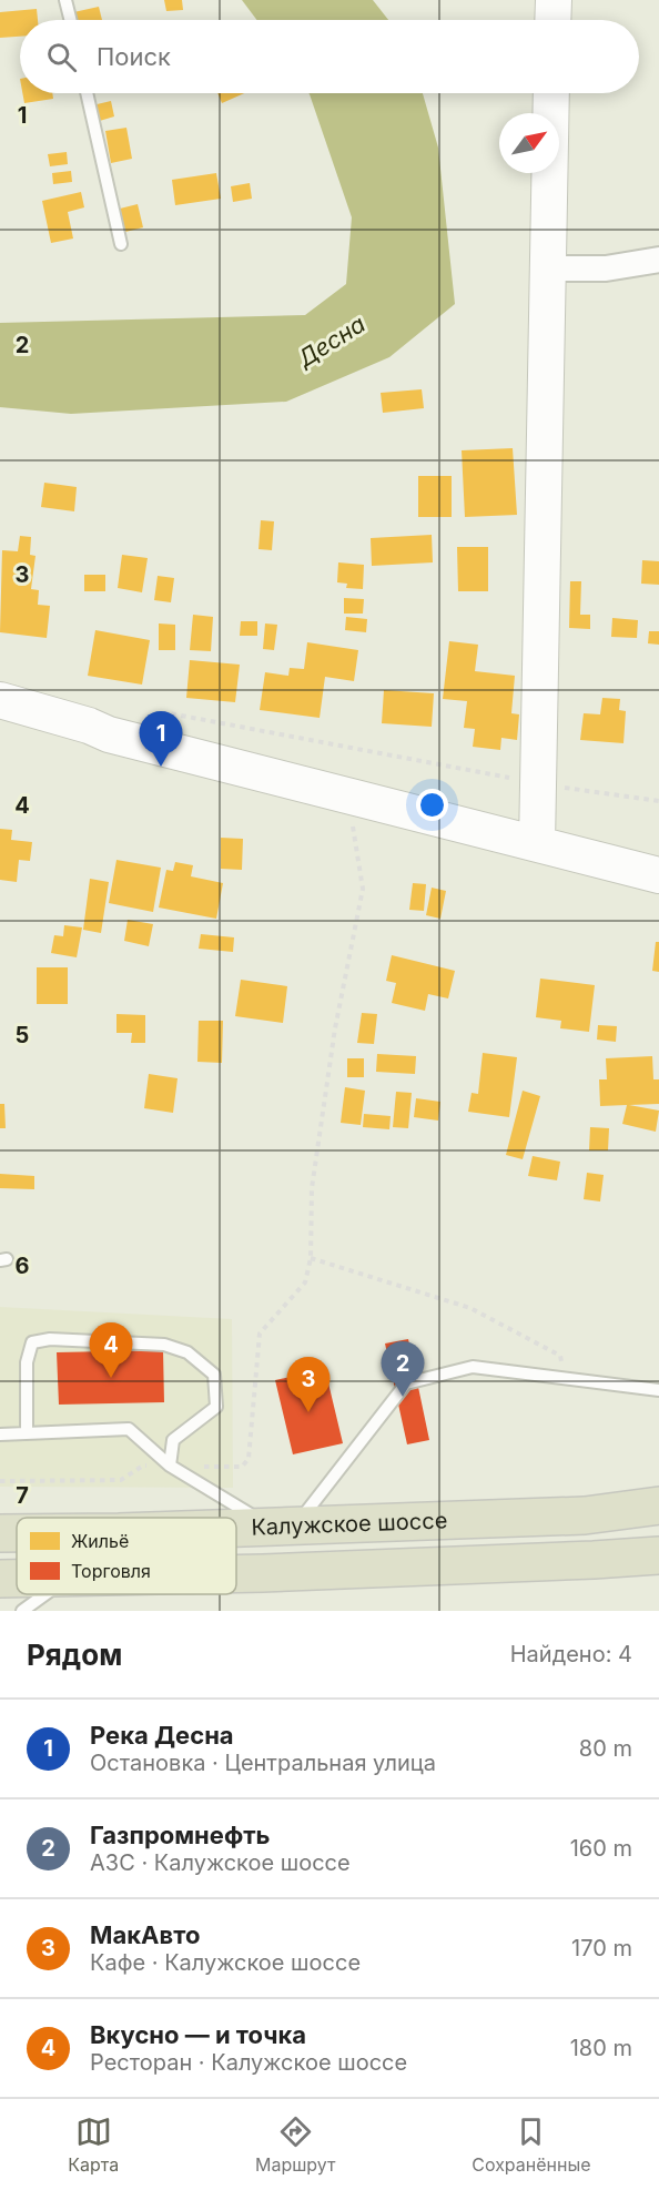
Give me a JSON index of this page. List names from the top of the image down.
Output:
{
  "streets": {
    "highway": ["Калужское шоссе"]
  },
  "water": ["Десна"],
  "legend": ["Жильё", "Торговля"],
  "north": "top right",
  "page": {
    "search": "Поиск",
    "pins": [
      "1",
      "4",
      "2",
      "3"
    ],
    "heading": ["Рядом", "Найдено: 4"],
    "list": [
      {
        "mark": "1",
        "name": "Река Десна",
        "note": "Остановка · Центральная улица",
        "value": "80 m"
      },
      {
        "mark": "2",
        "name": "Газпромнефть",
        "note": "АЗС · Калужское шоссе",
        "value": "160 m"
      },
      {
        "mark": "3",
        "name": "МакАвто",
        "note": "Кафе · Калужское шоссе",
        "value": "170 m"
      },
      {
        "mark": "4",
        "name": "Вкусно — и точка",
        "note": "Ресторан · Калужское шоссе",
        "value": "180 m"
      }
    ],
    "nav": ["Карта", "Маршрут", "Сохранённые"]
  },
  "grid": {
    "rows": [
      "1",
      "2",
      "3",
      "4",
      "5",
      "6",
      "7"
    ]
  }
}
